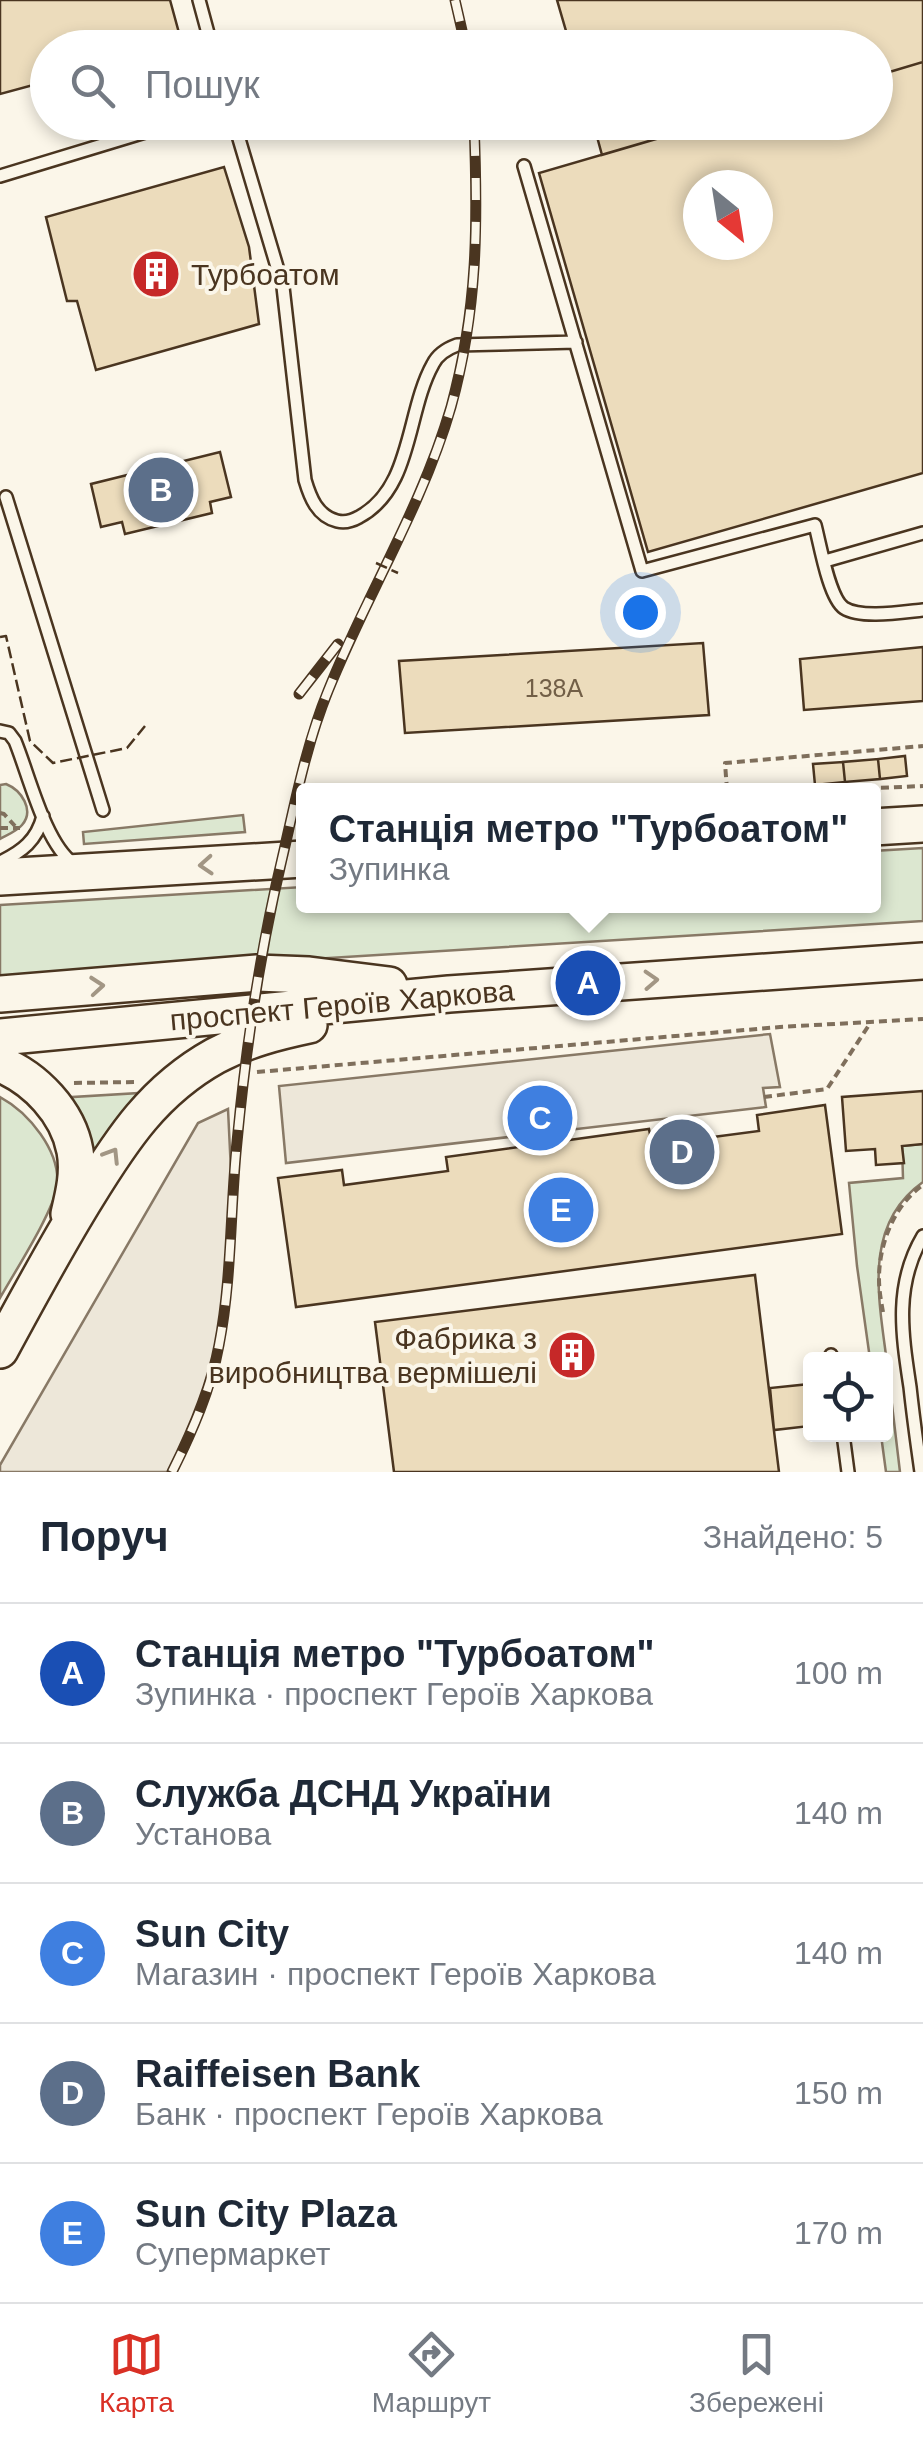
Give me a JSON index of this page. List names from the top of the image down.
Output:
{
  "streets": {
    "main road": ["проспект Героїв Харкова"]
  },
  "one_way": ["проспект Героїв Харкова"],
  "places": {
    "building": ["Турбоатом", "Фабрика з виробництва вермішелі"]
  },
  "house_numbers": ["138А"],
  "north": "bottom right",
  "page": {
    "search": "Пошук",
    "pins": [
      "B",
      "A",
      "C",
      "D",
      "E"
    ],
    "popup": ["Станція метро \"Турбоатом\"", "Зупинка"],
    "heading": ["Поруч", "Знайдено: 5"],
    "list": [
      {
        "mark": "A",
        "name": "Станція метро \"Турбоатом\"",
        "note": "Зупинка · проспект Героїв Харкова",
        "value": "100 m"
      },
      {
        "mark": "B",
        "name": "Служба ДСНД України",
        "note": "Установа",
        "value": "140 m"
      },
      {
        "mark": "C",
        "name": "Sun City",
        "note": "Магазин · проспект Героїв Харкова",
        "value": "140 m"
      },
      {
        "mark": "D",
        "name": "Raiffeisen Bank",
        "note": "Банк · проспект Героїв Харкова",
        "value": "150 m"
      },
      {
        "mark": "E",
        "name": "Sun City Plaza",
        "note": "Супермаркет",
        "value": "170 m"
      }
    ],
    "nav": ["Карта", "Маршрут", "Збережені"]
  }
}
